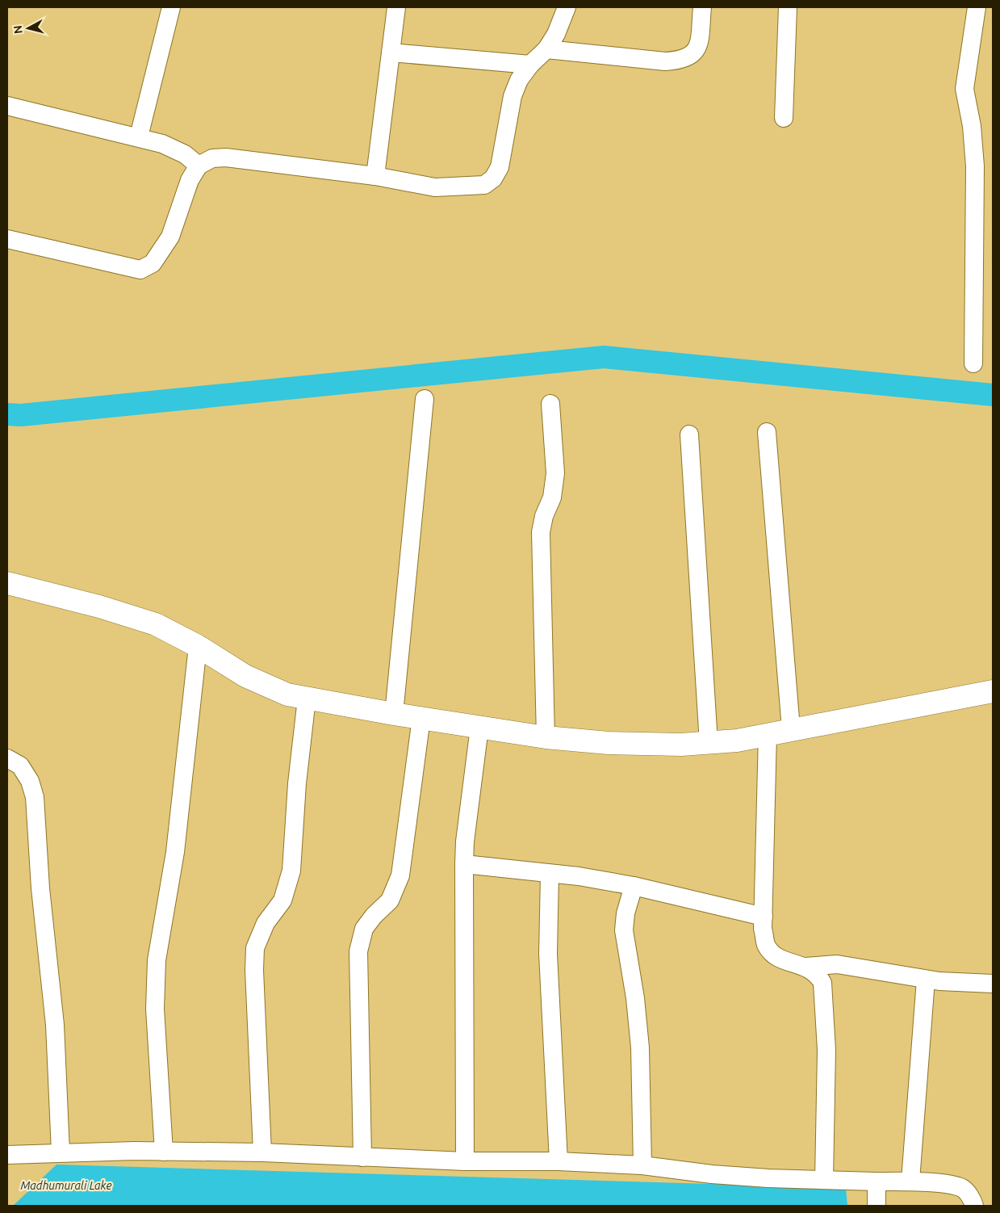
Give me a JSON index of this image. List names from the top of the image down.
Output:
{
  "water": ["Madhumurali Lake"],
  "north": "left"
}
